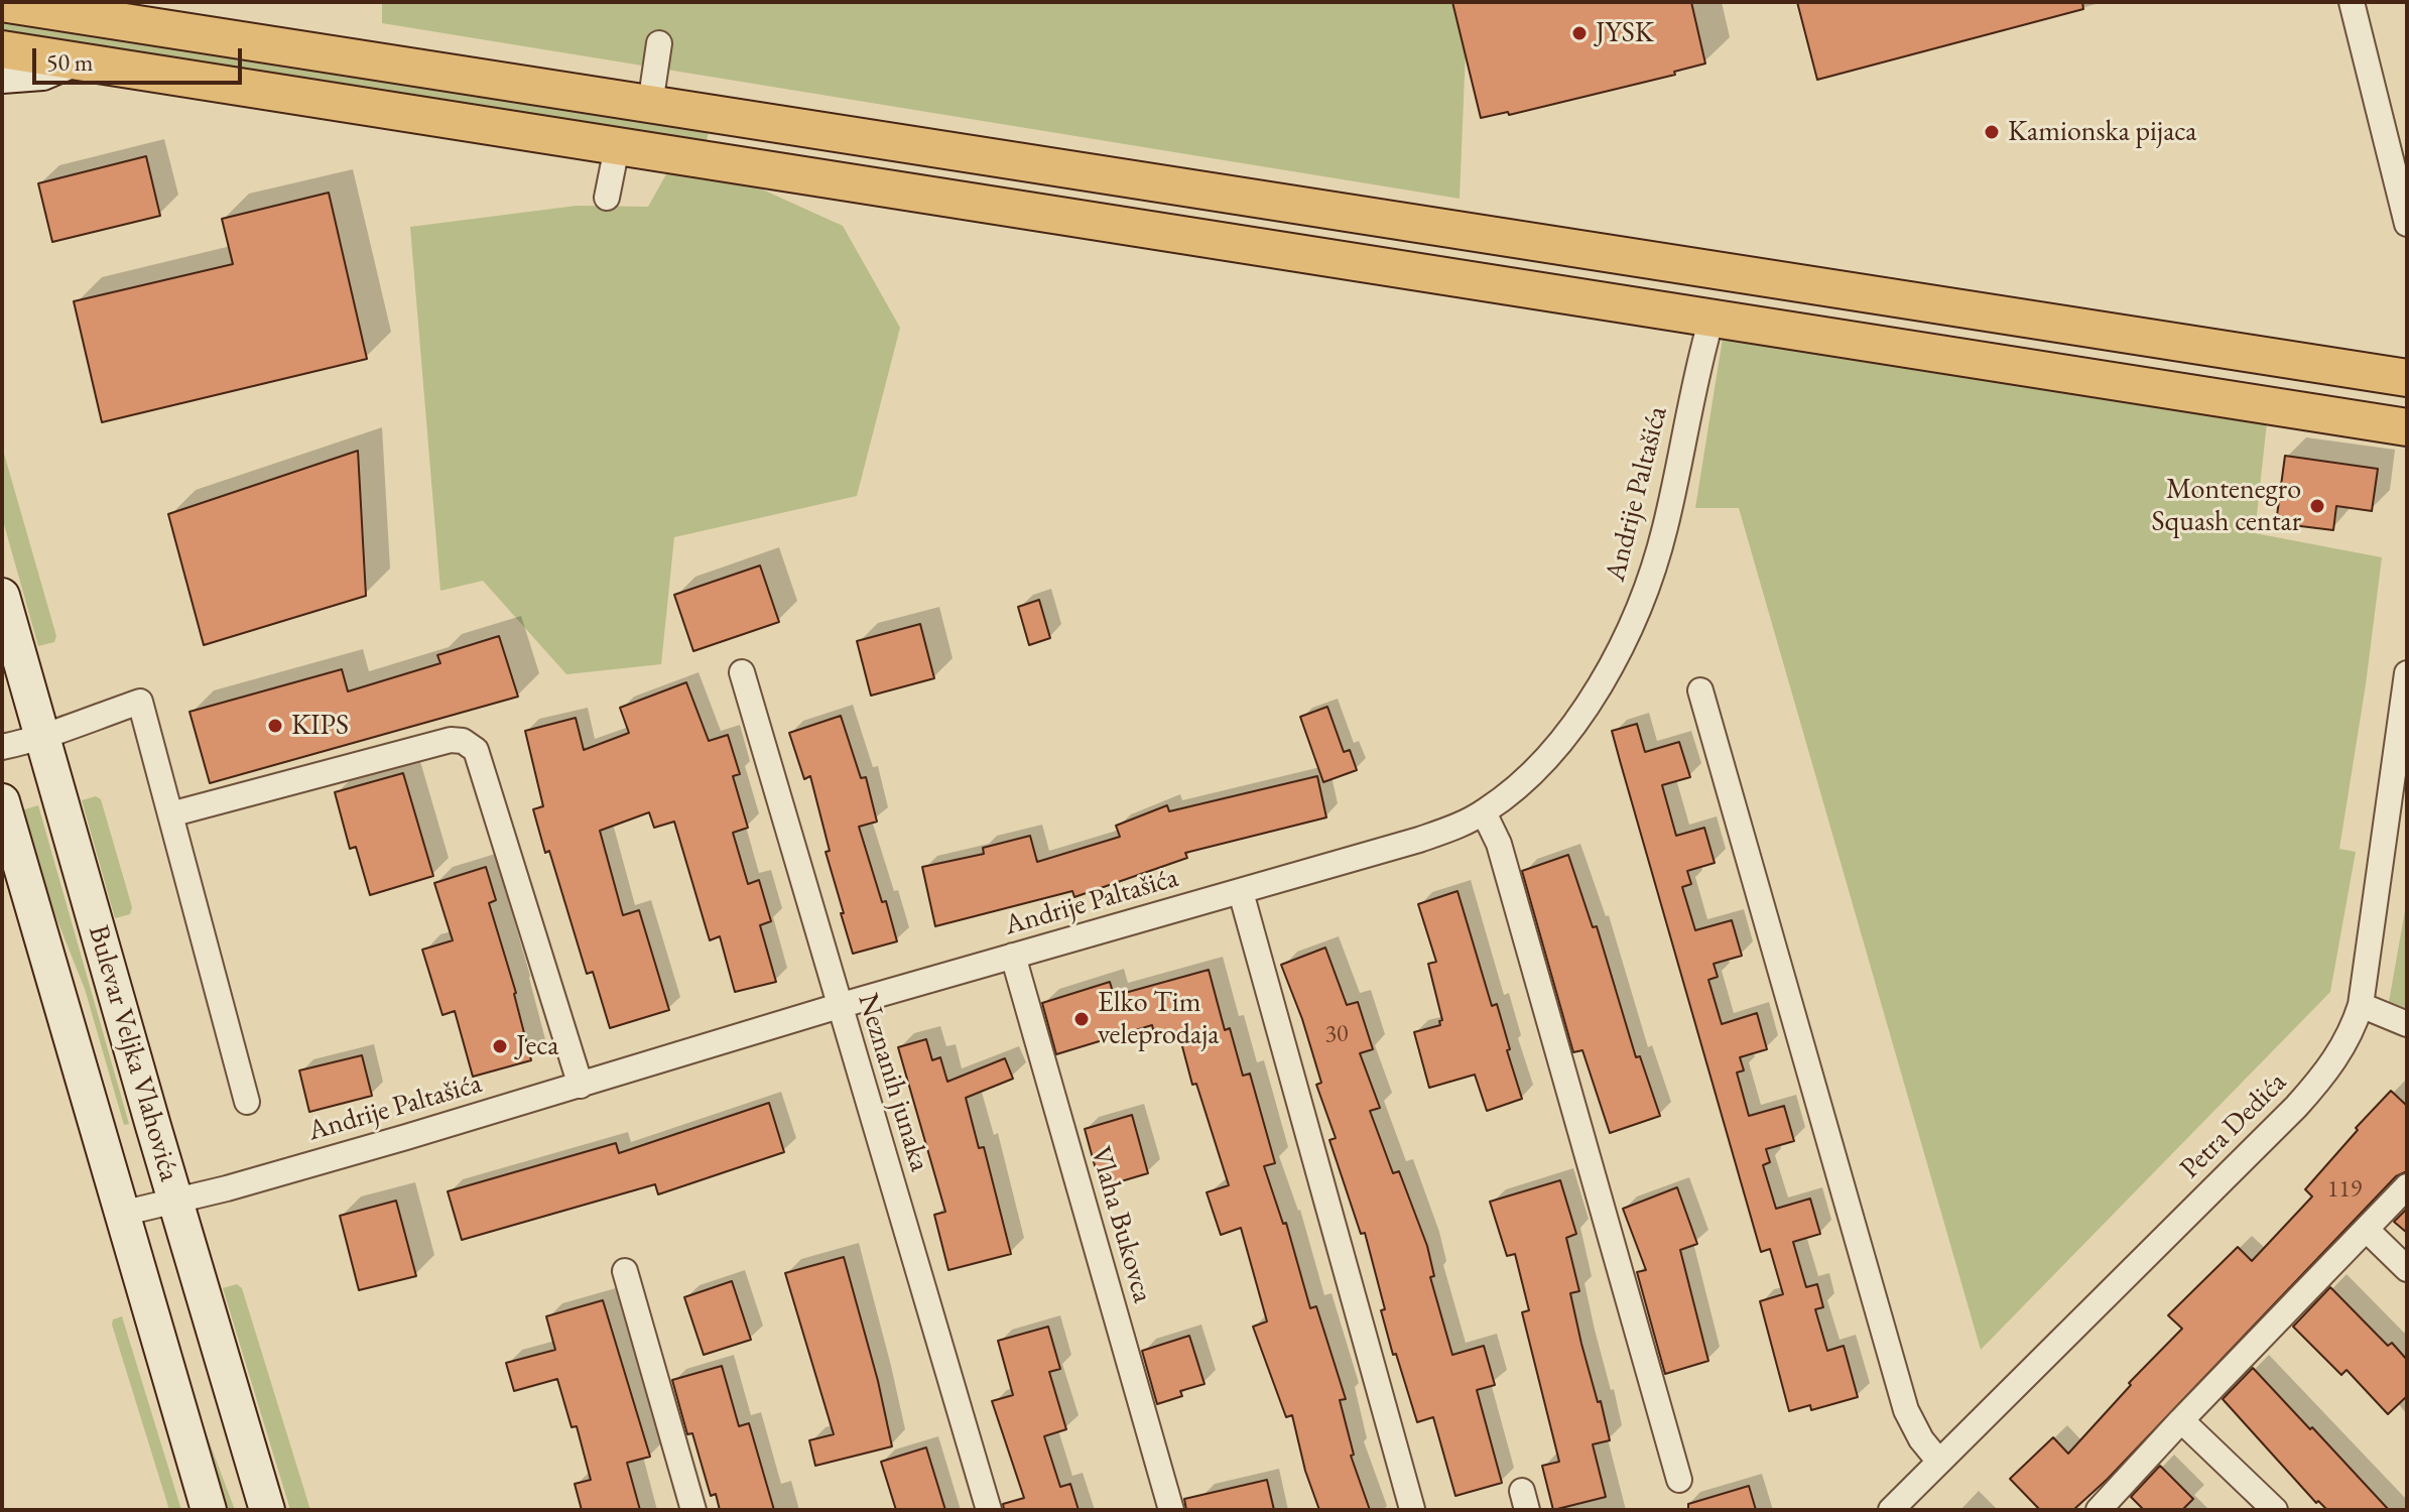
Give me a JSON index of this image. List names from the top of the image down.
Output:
{
  "streets": {
    "main road": ["Bulevar Veljka Vlahovića"],
    "street": [
      "Andrije Paltašića",
      "Neznanih junaka",
      "Petra Dedića",
      "Vlaha Bukovca"
    ]
  },
  "crossings": [
    ["Andrije Paltašića", "Bulevar Veljka Vlahovića"],
    ["Andrije Paltašića", "Neznanih junaka"],
    ["Andrije Paltašića", "Vlaha Bukovca"]
  ],
  "places": [
    "JYSK",
    "Kamionska pijaca",
    "Montenegro Squash centar",
    "KIPS",
    "Elko Tim veleprodaja",
    "Jeca"
  ],
  "house_numbers": ["30", "119"],
  "scale_bar": "50 m"
}
